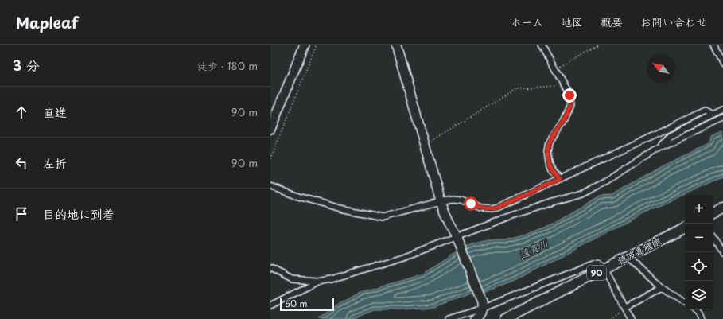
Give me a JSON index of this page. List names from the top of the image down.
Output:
{
  "streets": {
    "main road": ["穂波嘉穂線", "90"]
  },
  "water": ["遠賀川"],
  "scale_bar": "50 m",
  "north": "top left",
  "page": {
    "header": "Mapleaf",
    "nav": [
      "ホーム",
      "地図",
      "概要",
      "お問い合わせ"
    ],
    "heading": ["3 分", "徒歩 · 180 m"],
    "list": [
      ["直進", "90 m"],
      ["左折", "90 m"],
      "目的地に到着"
    ],
    "map_buttons": ["+", "−"],
    "scale": "50 m"
  }
}
